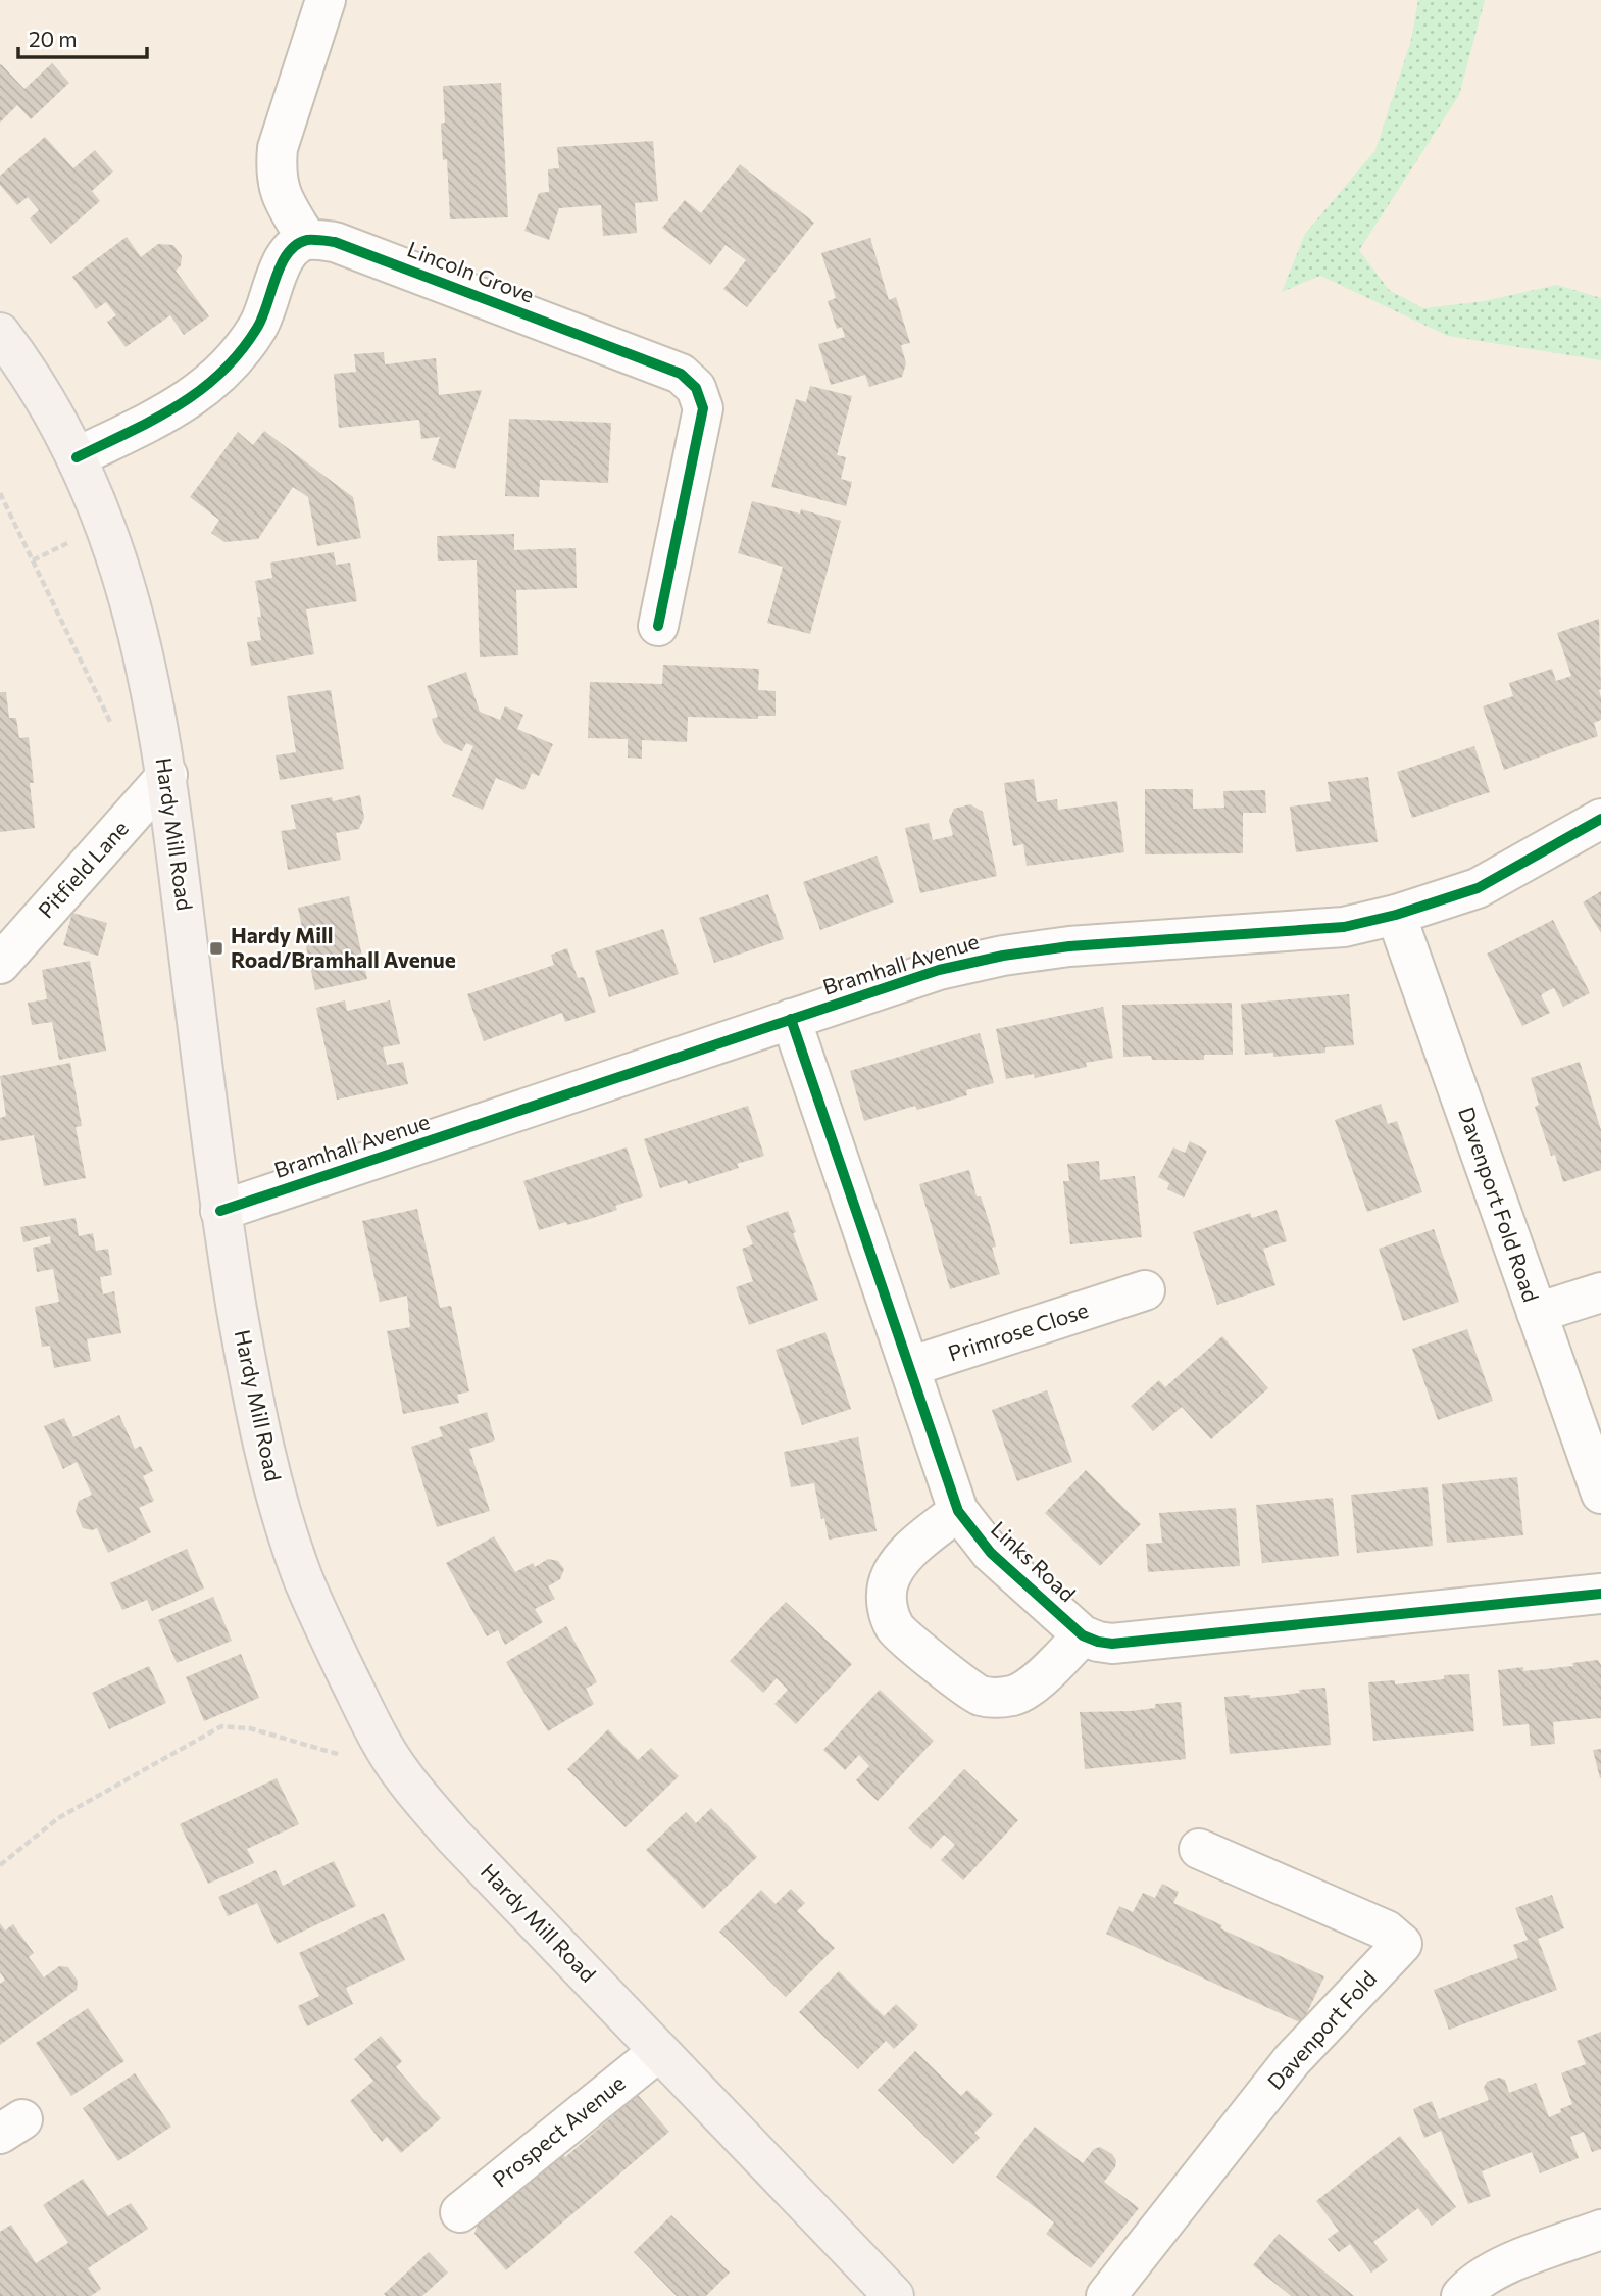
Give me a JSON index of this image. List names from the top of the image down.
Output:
{
  "streets": {
    "main road": ["Hardy Mill Road"],
    "street": [
      "Lincoln Grove",
      "Pitfield Lane",
      "Bramhall Avenue",
      "Davenport Fold Road",
      "Primrose Close",
      "Links Road",
      "Davenport Fold",
      "Prospect Avenue"
    ]
  },
  "crossings": [
    ["Hardy Mill Road", "Pitfield Lane"],
    ["Hardy Mill Road", "Bramhall Avenue"],
    ["Hardy Mill Road", "Prospect Avenue"],
    ["Bramhall Avenue", "Davenport Fold Road"],
    ["Bramhall Avenue", "Links Road"],
    ["Primrose Close", "Links Road"]
  ],
  "places": {
    "transit": ["Hardy Mill Road/Bramhall Avenue"]
  },
  "scale_bar": "20 m"
}
